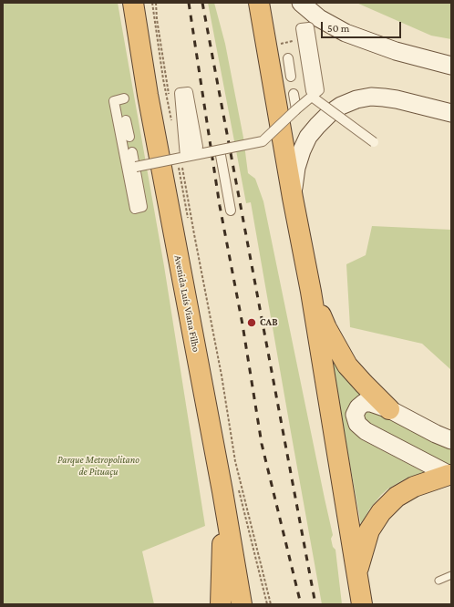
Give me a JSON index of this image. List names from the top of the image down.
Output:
{
  "streets": {
    "highway": ["Avenida Luís Viana Filho"]
  },
  "parks": ["Parque Metropolitano de Pituaçu"],
  "places": ["CAB"],
  "scale_bar": "50 m"
}
